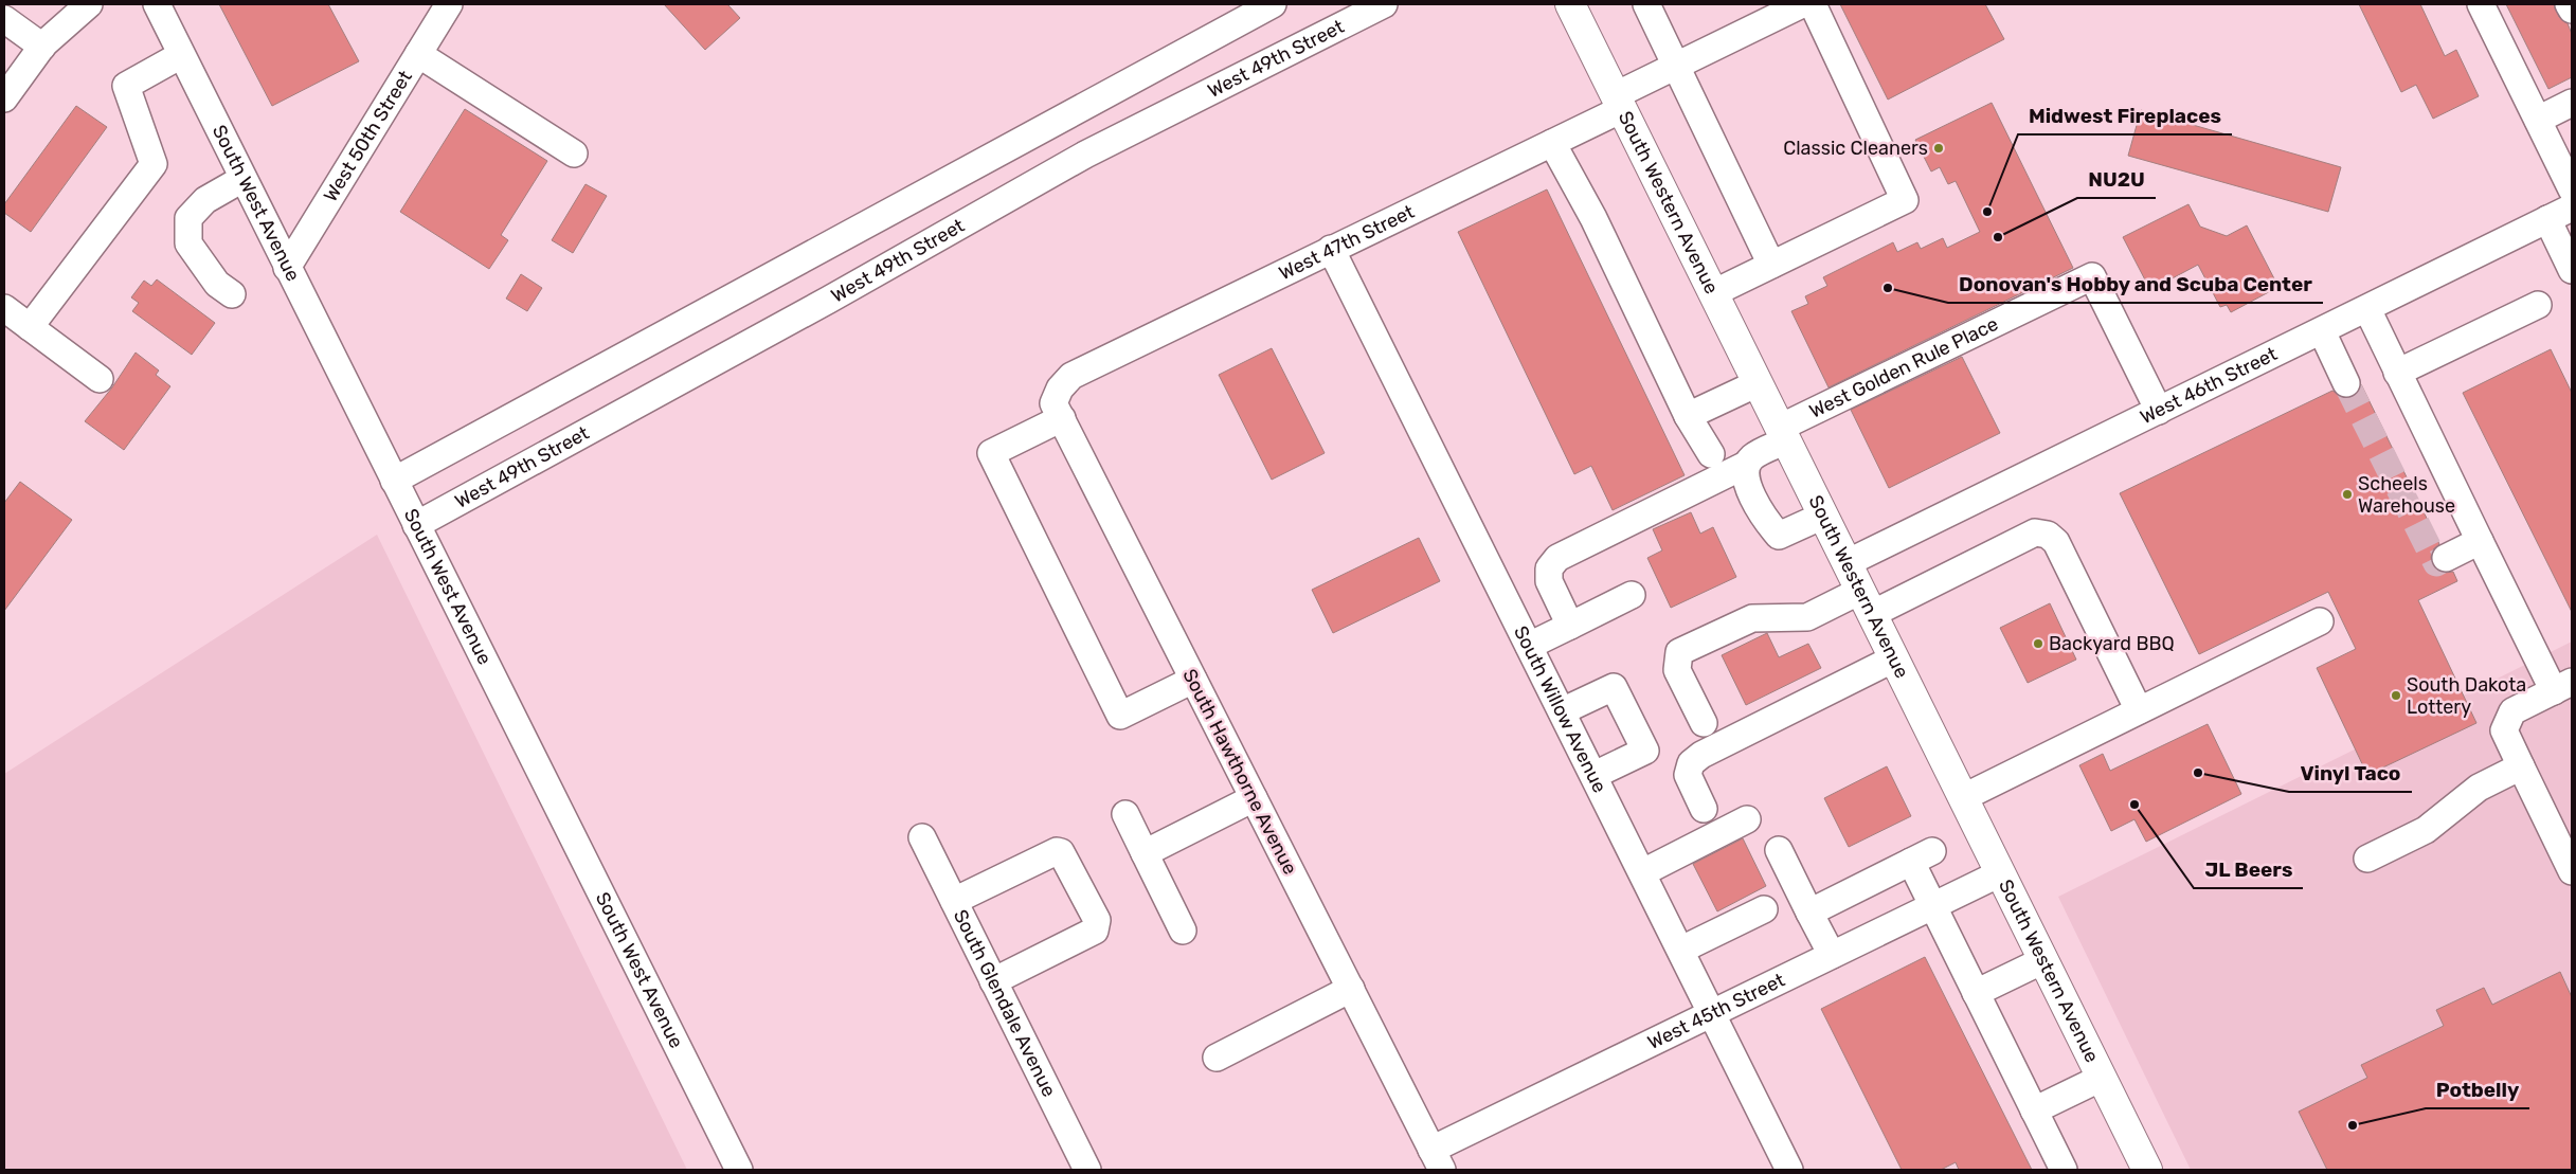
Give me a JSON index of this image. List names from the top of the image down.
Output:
{
  "streets": {
    "main road": ["South Western Avenue"],
    "street": [
      "West 49th Street",
      "West 50th Street",
      "South West Avenue",
      "West 47th Street",
      "West Golden Rule Place",
      "West 46th Street",
      "South Willow Avenue",
      "South Hawthorne Avenue",
      "South Glendale Avenue",
      "West 45th Street"
    ]
  },
  "crossings": [
    ["West 49th Street", "South West Avenue"],
    ["West 50th Street", "South West Avenue"],
    ["South Western Avenue", "West 47th Street"],
    ["South Western Avenue", "West Golden Rule Place"],
    ["South Western Avenue", "West 46th Street"],
    ["South Western Avenue", "West 45th Street"],
    ["West 47th Street", "South Willow Avenue"],
    ["West 47th Street", "South Hawthorne Avenue"],
    ["West Golden Rule Place", "West 46th Street"],
    ["South Willow Avenue", "West 45th Street"],
    ["South Hawthorne Avenue", "West 45th Street"]
  ],
  "places": [
    "Classic Cleaners",
    "Midwest Fireplaces",
    "NU2U",
    "Donovan's Hobby and Scuba Center",
    "Scheels Warehouse",
    "Backyard BBQ",
    "South Dakota Lottery",
    "Vinyl Taco",
    "JL Beers",
    "Potbelly"
  ]
}
